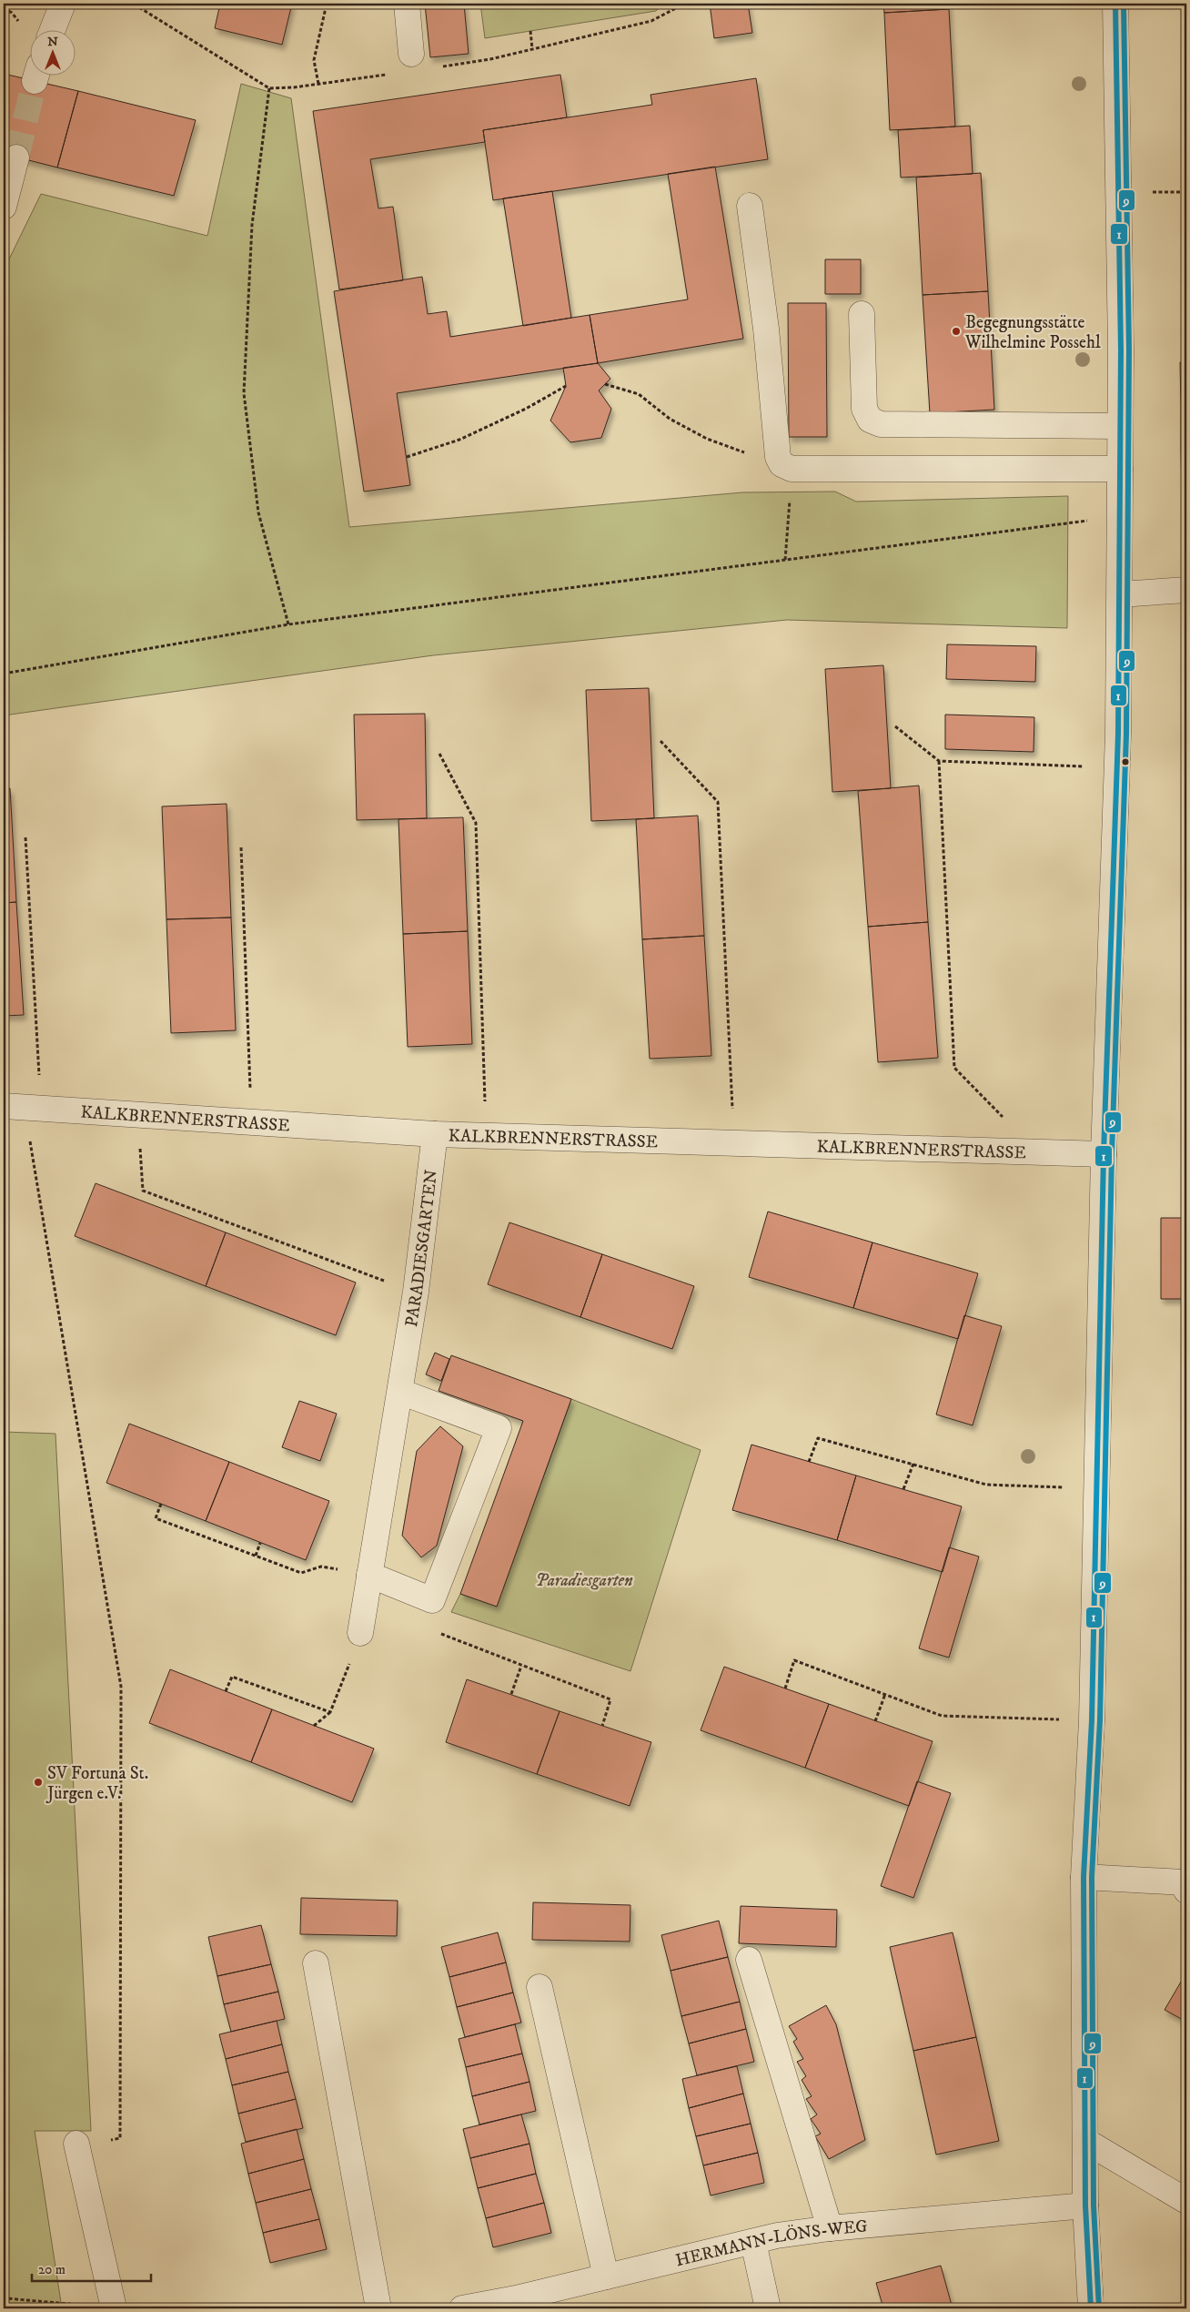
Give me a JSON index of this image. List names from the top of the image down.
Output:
{
  "streets": {
    "street": ["KALKBRENNERSTRASSE", "PARADIESGARTEN", "HERMANN-LÖNS-WEG"]
  },
  "crossings": [
    ["KALKBRENNERSTRASSE", "PARADIESGARTEN"]
  ],
  "parks": ["Paradiesgarten"],
  "places": ["Begegnungsstätte Wilhelmine Possehl", "SV Fortuna St. Jürgen e.V."],
  "lines": ["transit line 1", "transit line 9"],
  "scale_bar": "20 m",
  "north": "top"
}
